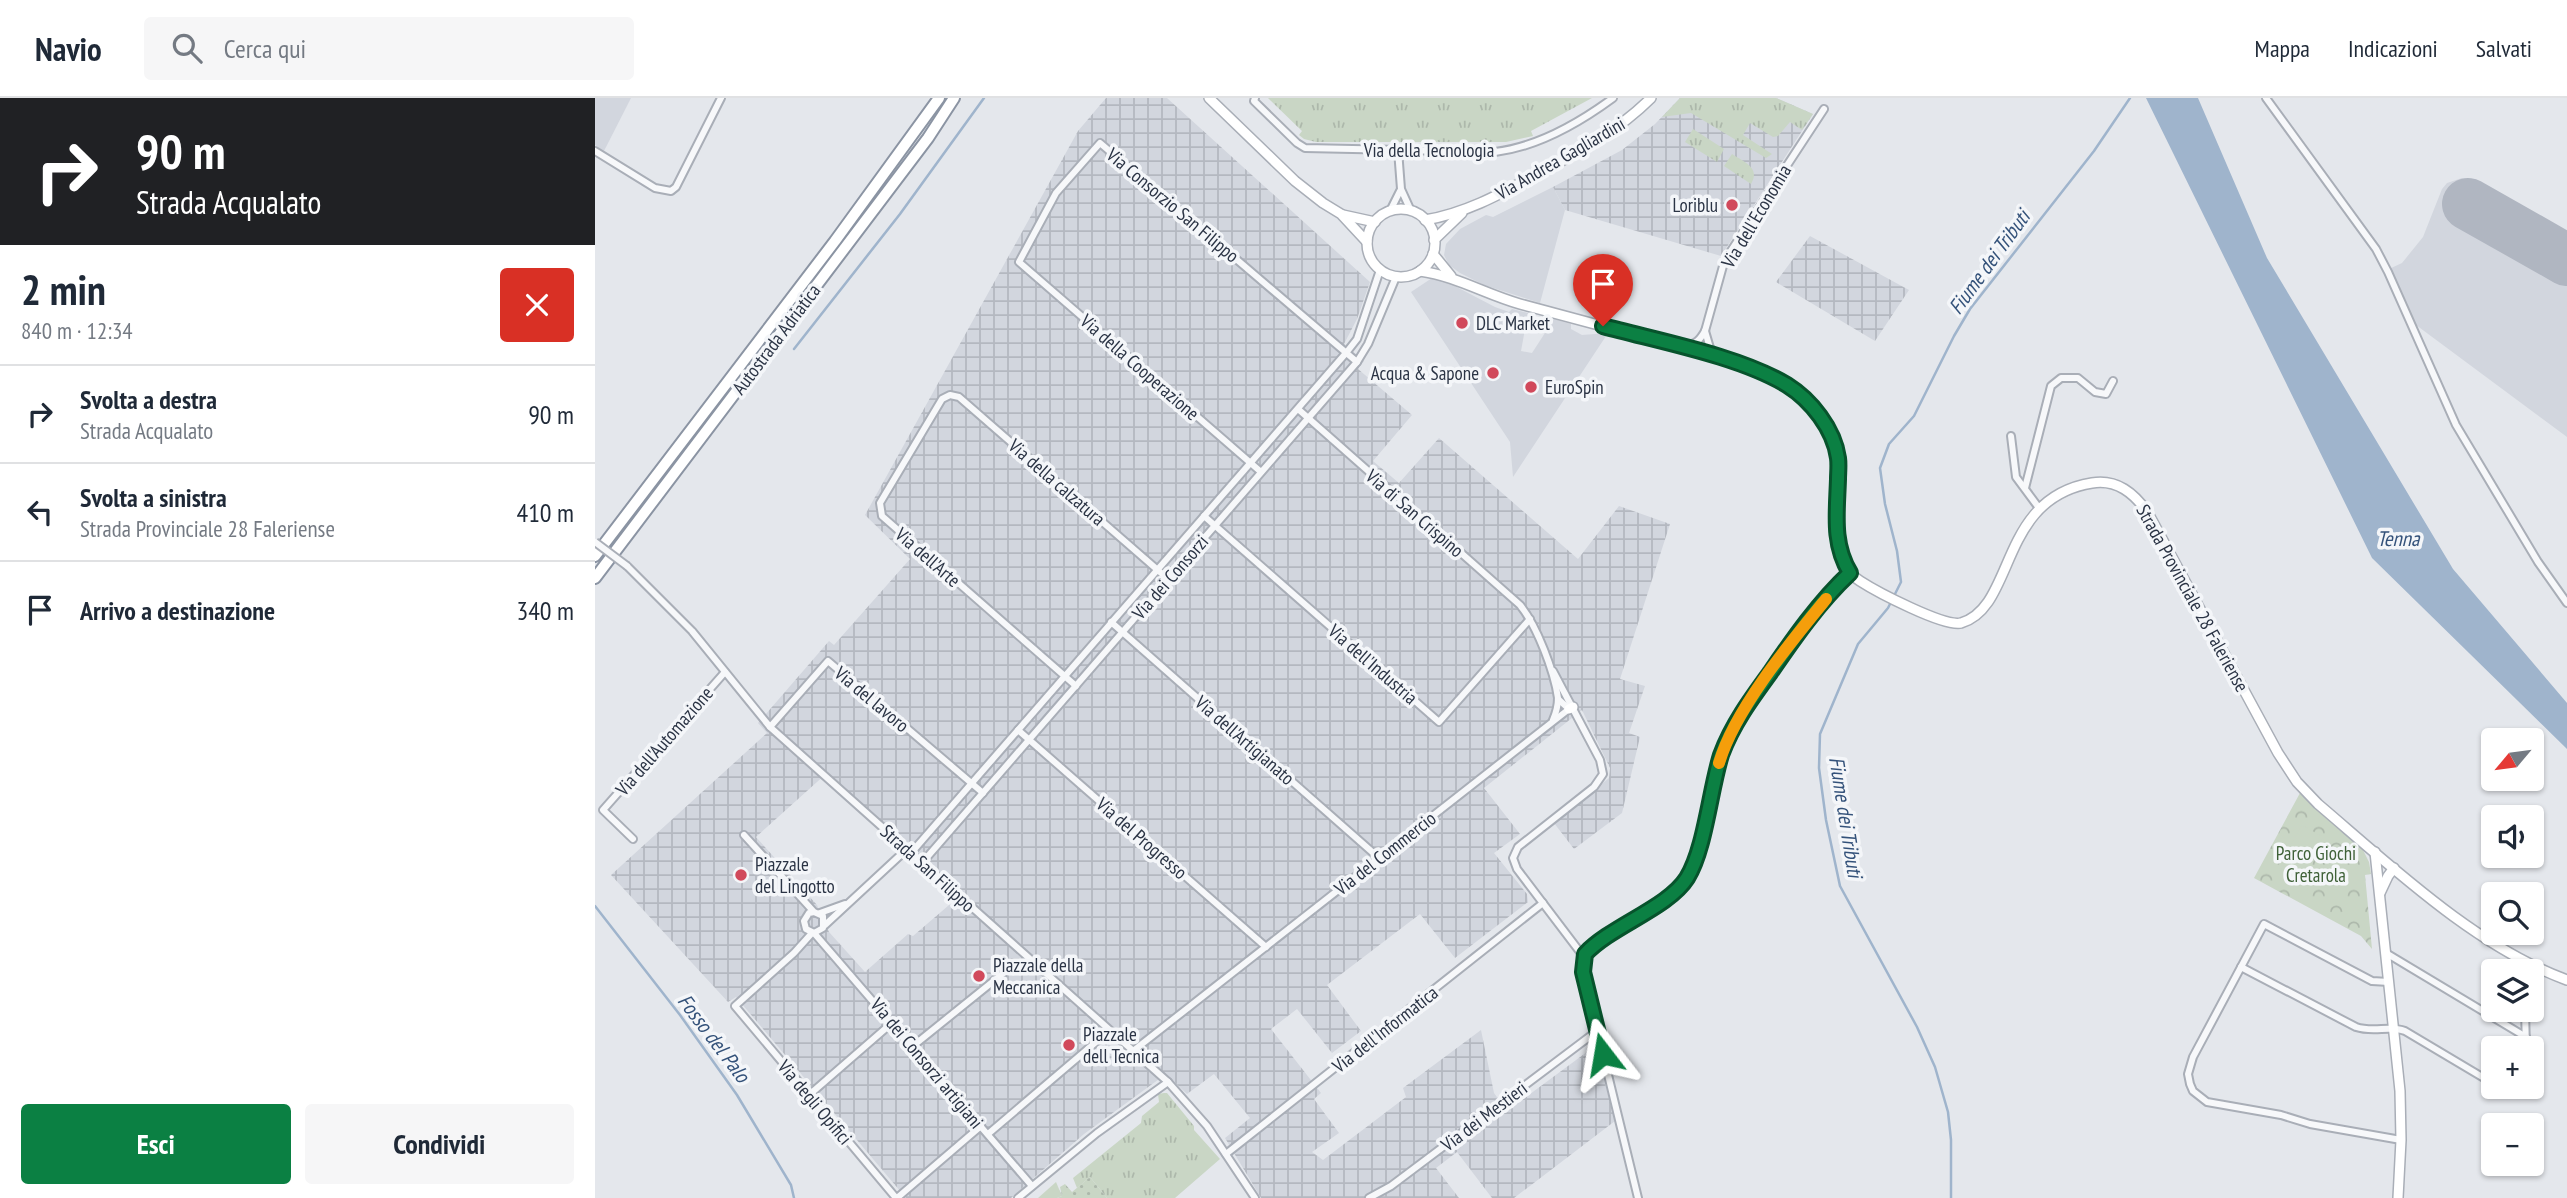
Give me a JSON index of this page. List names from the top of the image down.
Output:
{
  "streets": {
    "highway": ["Autostrada Adriatica"],
    "main road": ["Via Andrea Gagliardini", "Strada Provinciale 28 Faleriense"],
    "street": [
      "Via della Tecnologia",
      "Via Consorzio San Filippo",
      "Via dell'Economia",
      "Via della Cooperazione",
      "Via della calzatura",
      "Via di San Crispino",
      "Via dell'Arte",
      "Via dei Consorzi",
      "Via dell'Industria",
      "Via del lavoro",
      "Via dell'Artigianato",
      "Via dell'Automazione",
      "Via del Progresso",
      "Via del Commercio",
      "Strada San Filippo",
      "Via dell'Informatica",
      "Via dei Consorzi artigiani",
      "Via degli Opifici",
      "Via dei Mestieri"
    ]
  },
  "crossings": [
    ["Via Consorzio San Filippo", "Via della Cooperazione"],
    ["Via Consorzio San Filippo", "Via dei Consorzi"],
    ["Via della Cooperazione", "Via dei Consorzi"],
    ["Via della calzatura", "Via dell'Arte"],
    ["Via della calzatura", "Via dei Consorzi"],
    ["Via di San Crispino", "Via dei Consorzi"],
    ["Via di San Crispino", "Via dell'Industria"],
    ["Via dell'Arte", "Via dei Consorzi"],
    ["Via dei Consorzi", "Via dell'Industria"],
    ["Via dei Consorzi", "Via del lavoro"],
    ["Via dei Consorzi", "Via dell'Artigianato"],
    ["Via dei Consorzi", "Via del Progresso"],
    ["Via dei Consorzi", "Strada San Filippo"],
    ["Via dei Consorzi", "Via dei Consorzi artigiani"],
    ["Via dei Consorzi", "Via degli Opifici"],
    ["Via del lavoro", "Strada San Filippo"],
    ["Via dell'Artigianato", "Via del Commercio"],
    ["Via dell'Automazione", "Strada San Filippo"],
    ["Via del Progresso", "Via del Commercio"],
    ["Via del Commercio", "Strada San Filippo"],
    ["Strada San Filippo", "Via dell'Informatica"]
  ],
  "water": ["Fiume dei Tributi", "Tenna", "Fosso del Palo"],
  "parks": ["Parco Giochi Cretarola"],
  "places": [
    "Loriblu",
    "DLC Market",
    "Acqua & Sapone",
    "EuroSpin",
    "Piazzale del Lingotto",
    "Piazzale della Meccanica",
    "Piazzale dell Tecnica"
  ],
  "north": "bottom left",
  "page": {
    "header": "Navio",
    "search": "Cerca qui",
    "nav": ["Mappa", "Indicazioni", "Salvati"],
    "turn": ["90 m", "Strada Acqualato"],
    "heading": ["2 min", "840 m · 12:34"],
    "list": [
      {
        "name": "Svolta a destra",
        "note": "Strada Acqualato",
        "value": "90 m"
      },
      {
        "name": "Svolta a sinistra",
        "note": "Strada Provinciale 28 Faleriense",
        "value": "410 m"
      },
      {
        "name": "Arrivo a destinazione",
        "value": "340 m"
      }
    ],
    "map_buttons": ["+", "−"],
    "buttons": ["Esci", "Condividi"]
  }
}
